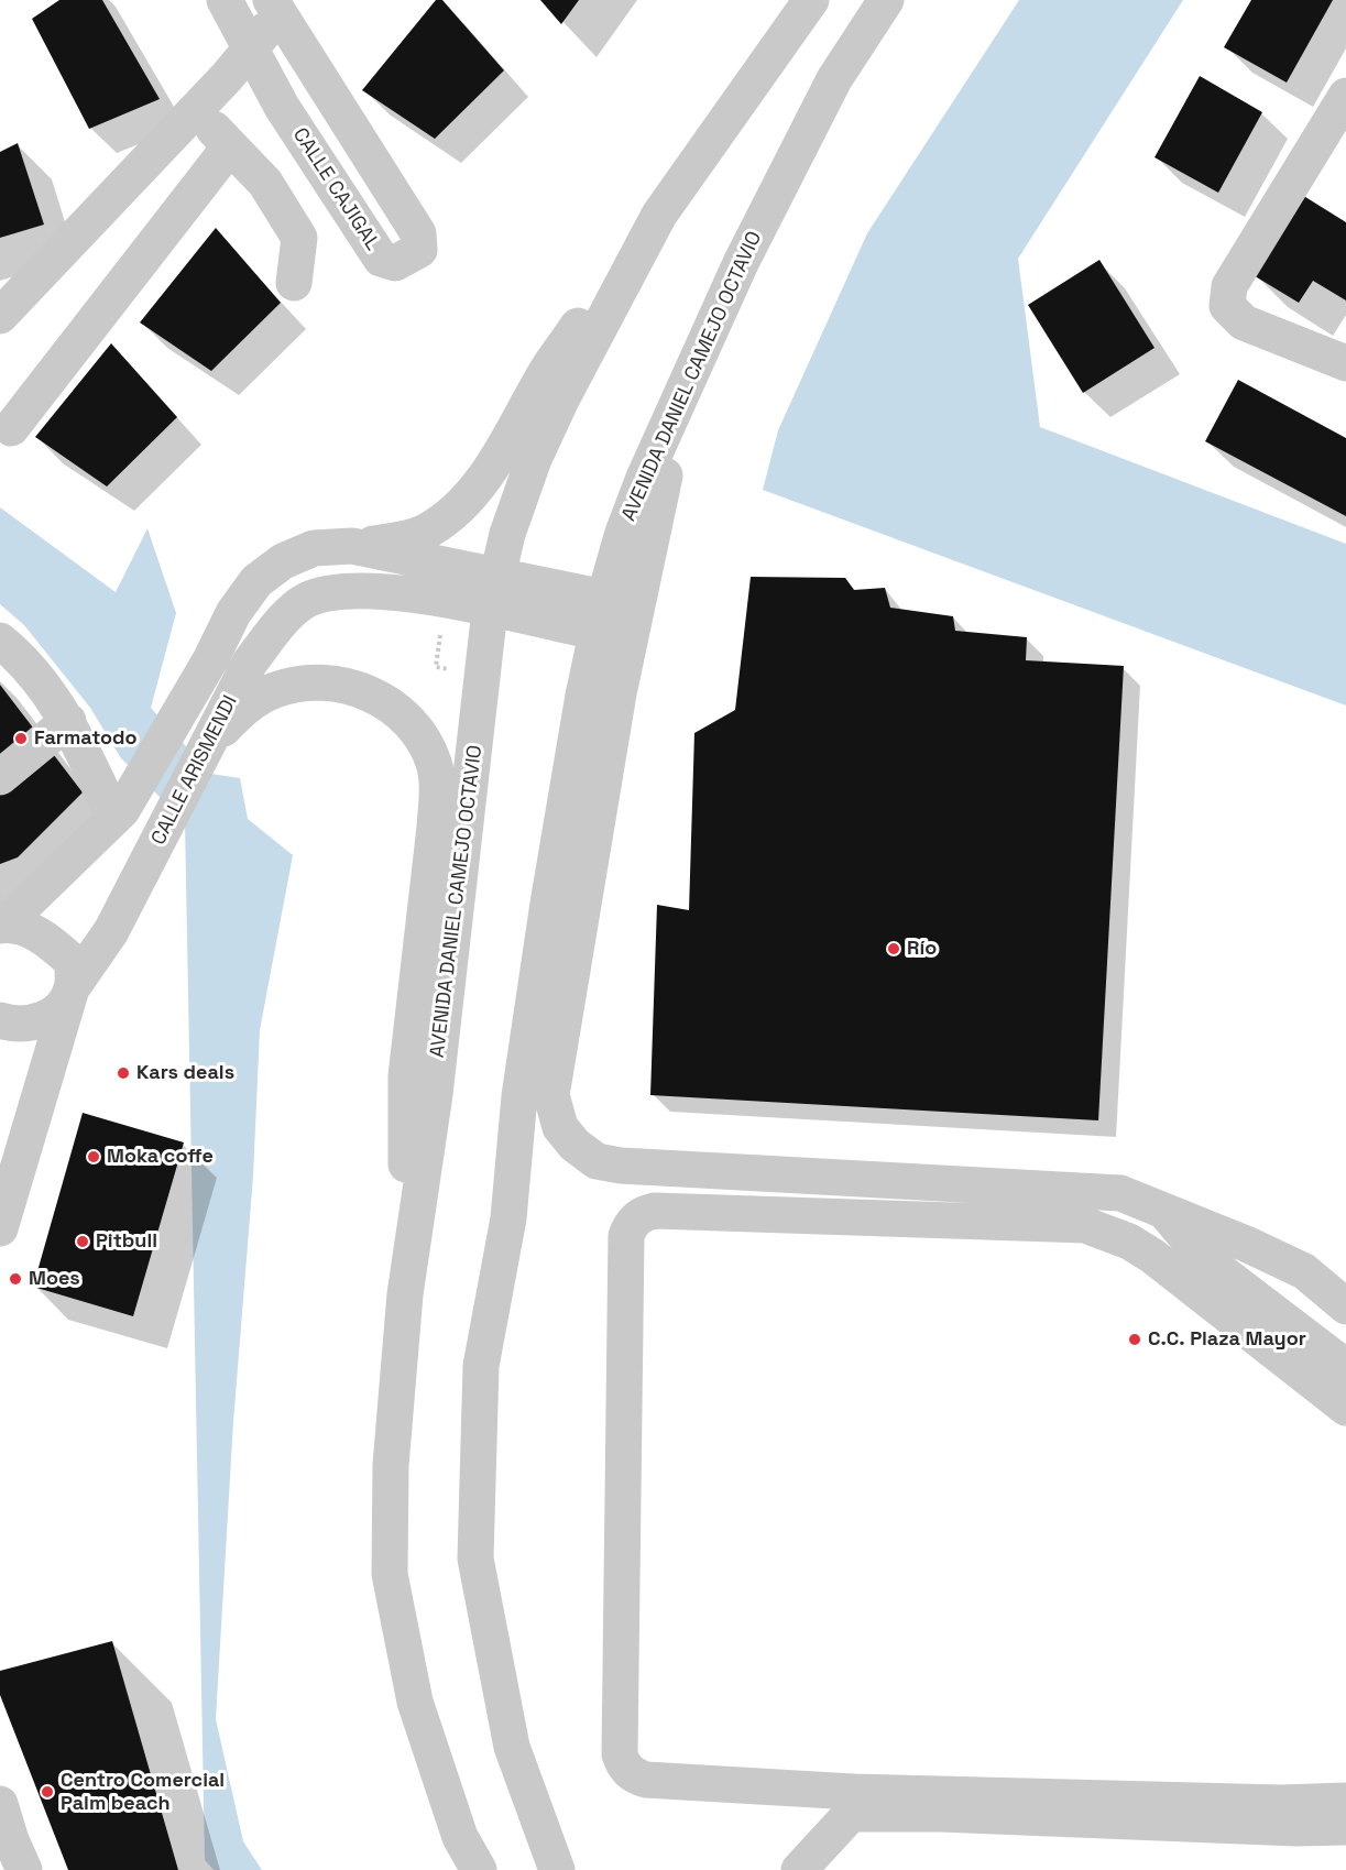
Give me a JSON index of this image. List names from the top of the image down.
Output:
{
  "streets": {
    "street": ["CALLE CAJIGAL", "AVENIDA DANIEL CAMEJO OCTAVIO", "CALLE ARISMENDI"]
  },
  "crossings": [
    ["AVENIDA DANIEL CAMEJO OCTAVIO", "CALLE ARISMENDI"]
  ],
  "places": [
    "Farmatodo",
    "Río",
    "Kars deals",
    "Moka coffe",
    "Pitbull",
    "Moes",
    "C.C. Plaza Mayor",
    "Centro Comercial Palm beach"
  ]
}
